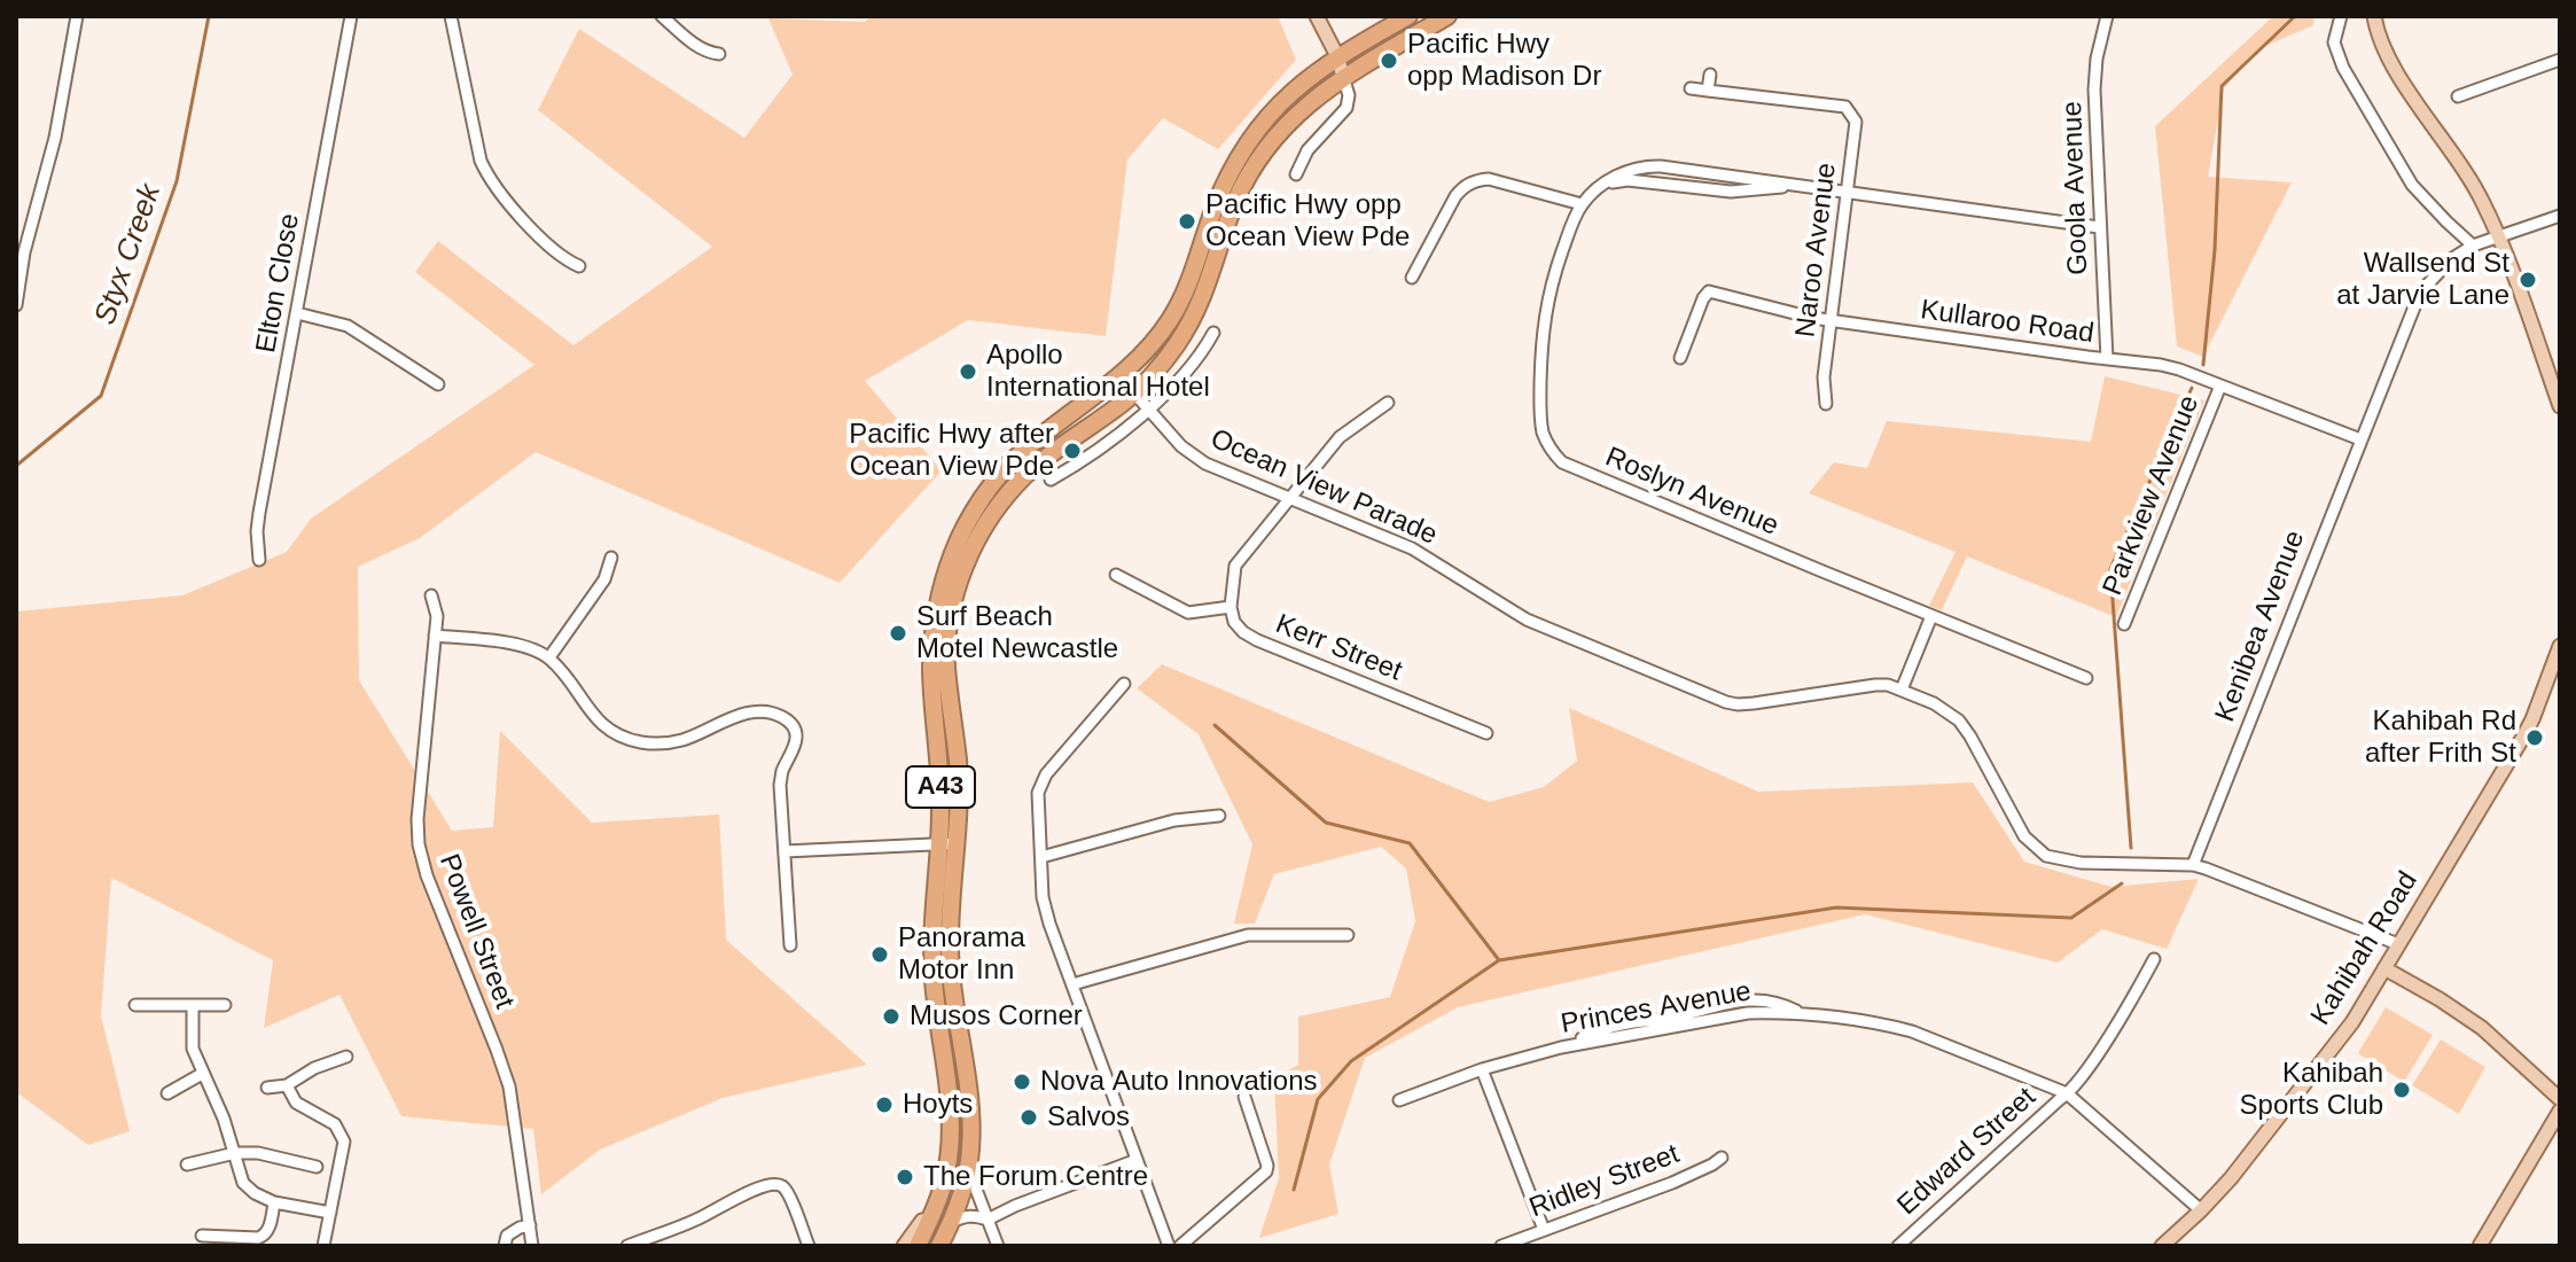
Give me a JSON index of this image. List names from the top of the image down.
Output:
{
  "streets": {
    "highway": ["A43"],
    "main road": ["Kahibah Road"],
    "street": [
      "Goola Avenue",
      "Naroo Avenue",
      "Elton Close",
      "Kullaroo Road",
      "Ocean View Parade",
      "Roslyn Avenue",
      "Parkview Avenue",
      "Kenibea Avenue",
      "Kerr Street",
      "Powell Street",
      "Princes Avenue",
      "Edward Street",
      "Ridley Street"
    ]
  },
  "crossings": [
    ["Goola Avenue", "Kullaroo Road"],
    ["Goola Avenue", "Roslyn Avenue"],
    ["Naroo Avenue", "Kullaroo Road"],
    ["Naroo Avenue", "Roslyn Avenue"],
    ["Kullaroo Road", "Parkview Avenue"],
    ["Kullaroo Road", "Kenibea Avenue"],
    ["Ocean View Parade", "Kenibea Avenue"],
    ["Ocean View Parade", "A43"],
    ["Kahibah Road", "Princes Avenue"],
    ["Princes Avenue", "Edward Street"]
  ],
  "water": ["Styx Creek"],
  "places": [
    "Pacific Hwy opp Madison Dr",
    "Pacific Hwy opp Ocean View Pde",
    "Wallsend St at Jarvie Lane",
    "Apollo International Hotel",
    "Pacific Hwy after Ocean View Pde",
    "Surf Beach Motel Newcastle",
    "Kahibah Rd after Frith St",
    "Panorama Motor Inn",
    "Musos Corner",
    "Nova Auto Innovations",
    "Kahibah Sports Club",
    "Hoyts",
    "Salvos",
    "The Forum Centre"
  ]
}
